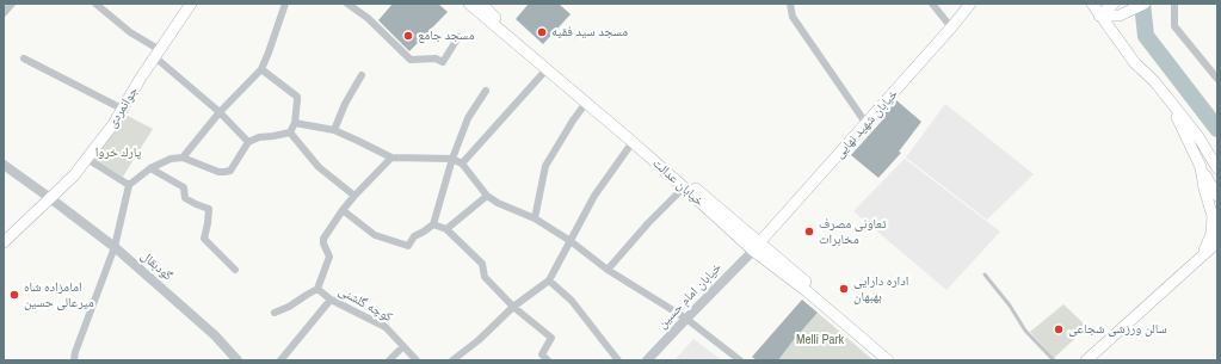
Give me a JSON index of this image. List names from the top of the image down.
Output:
{
  "streets": {
    "main road": ["جوانمردی", "خیابان شهید نهایی", "خیابان عدالت"],
    "street": ["گودبقال", "خیابان امام حسین", "کوچه گلشنی"]
  },
  "crossings": [
    ["جوانمردی", "گودبقال"],
    ["خیابان شهید نهایی", "خیابان عدالت"],
    ["خیابان شهید نهایی", "خیابان امام حسین"],
    ["خیابان عدالت", "خیابان امام حسین"]
  ],
  "parks": ["پارك خروا", "Melli Park"],
  "places": [
    "مسجد سید فقیه",
    "مسجد جامع",
    "تعاونی مصرف مخابرات",
    "اداره دارایی بهبهان",
    "امامزاده شاه میرعالی حسین",
    "سالن ورزشی شجاعی"
  ]
}
